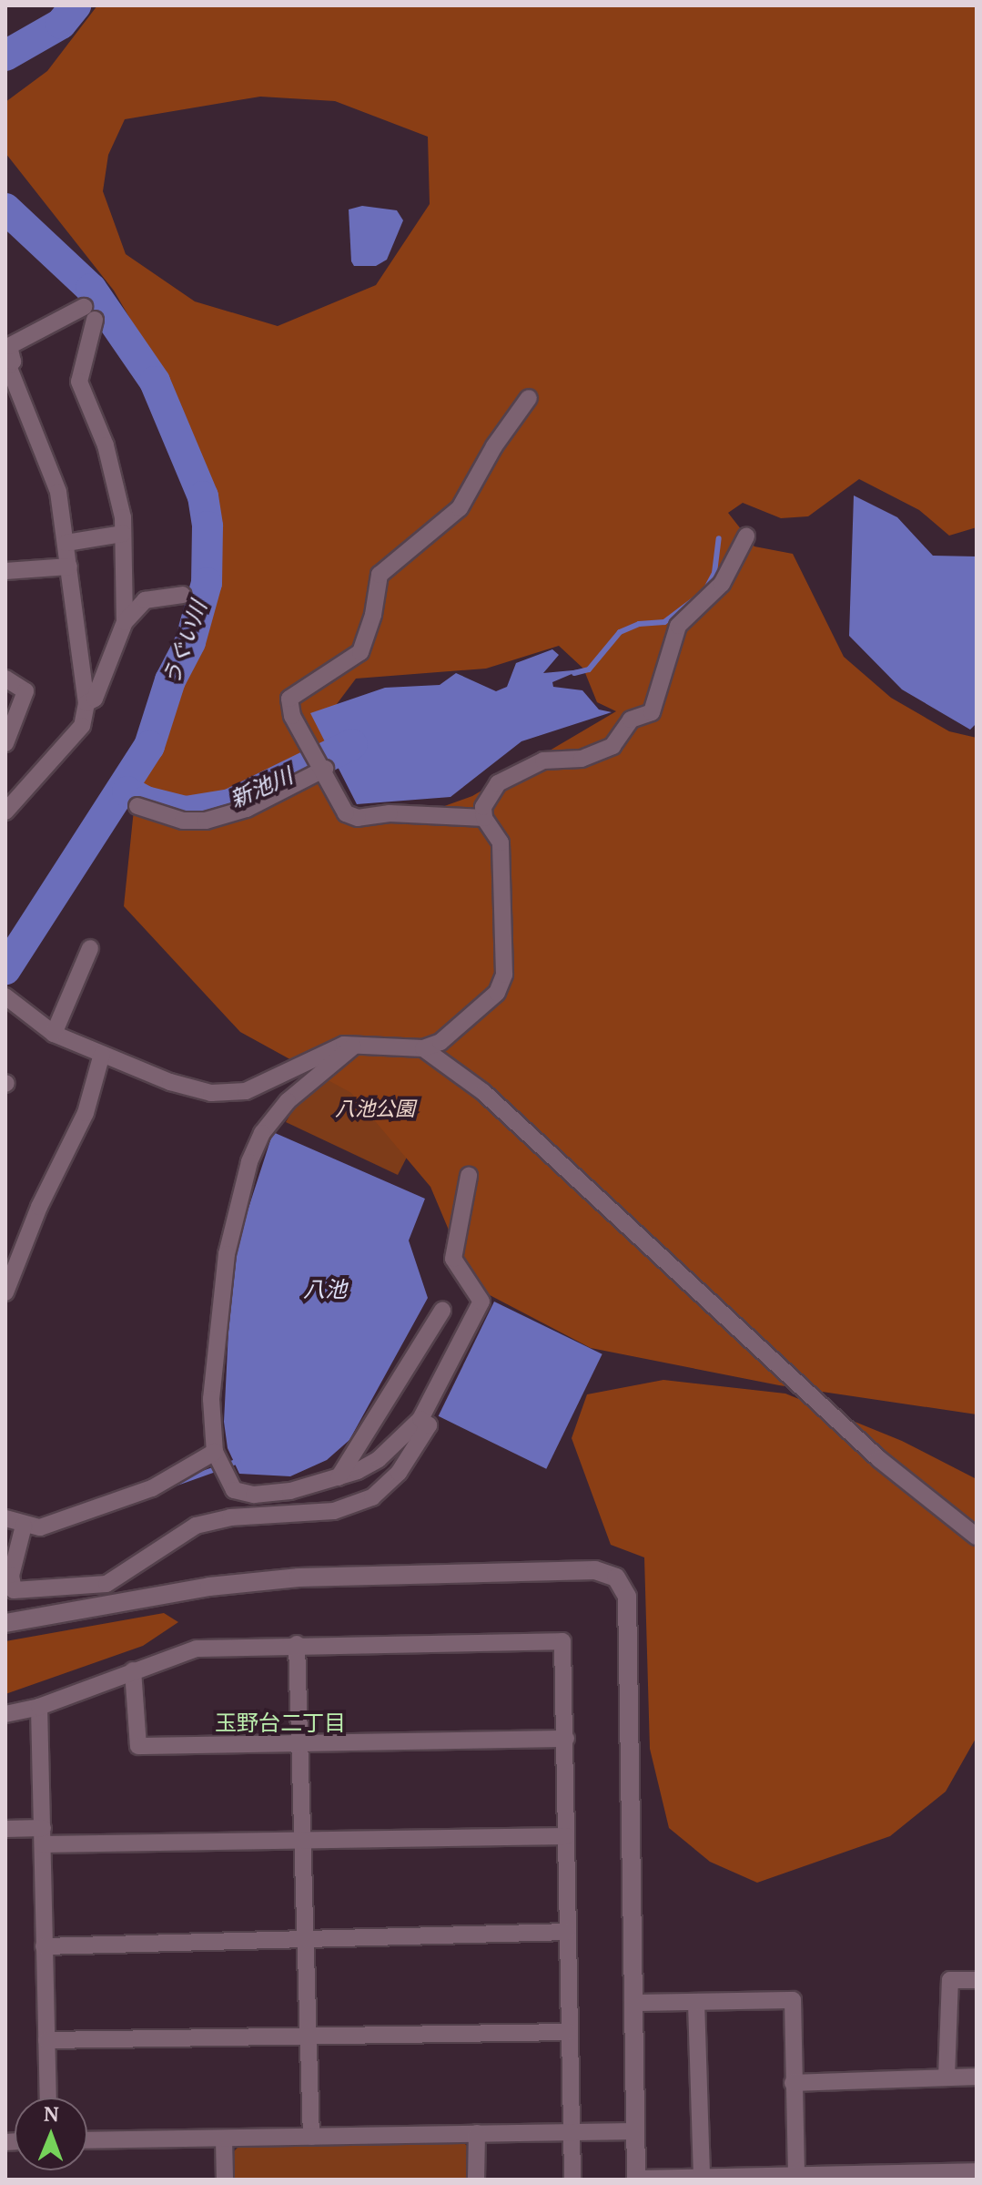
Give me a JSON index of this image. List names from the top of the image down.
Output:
{
  "districts": ["玉野台二丁目"],
  "water": ["うぐい川", "新池川", "八池"],
  "parks": ["八池公園"],
  "north": "top"
}
